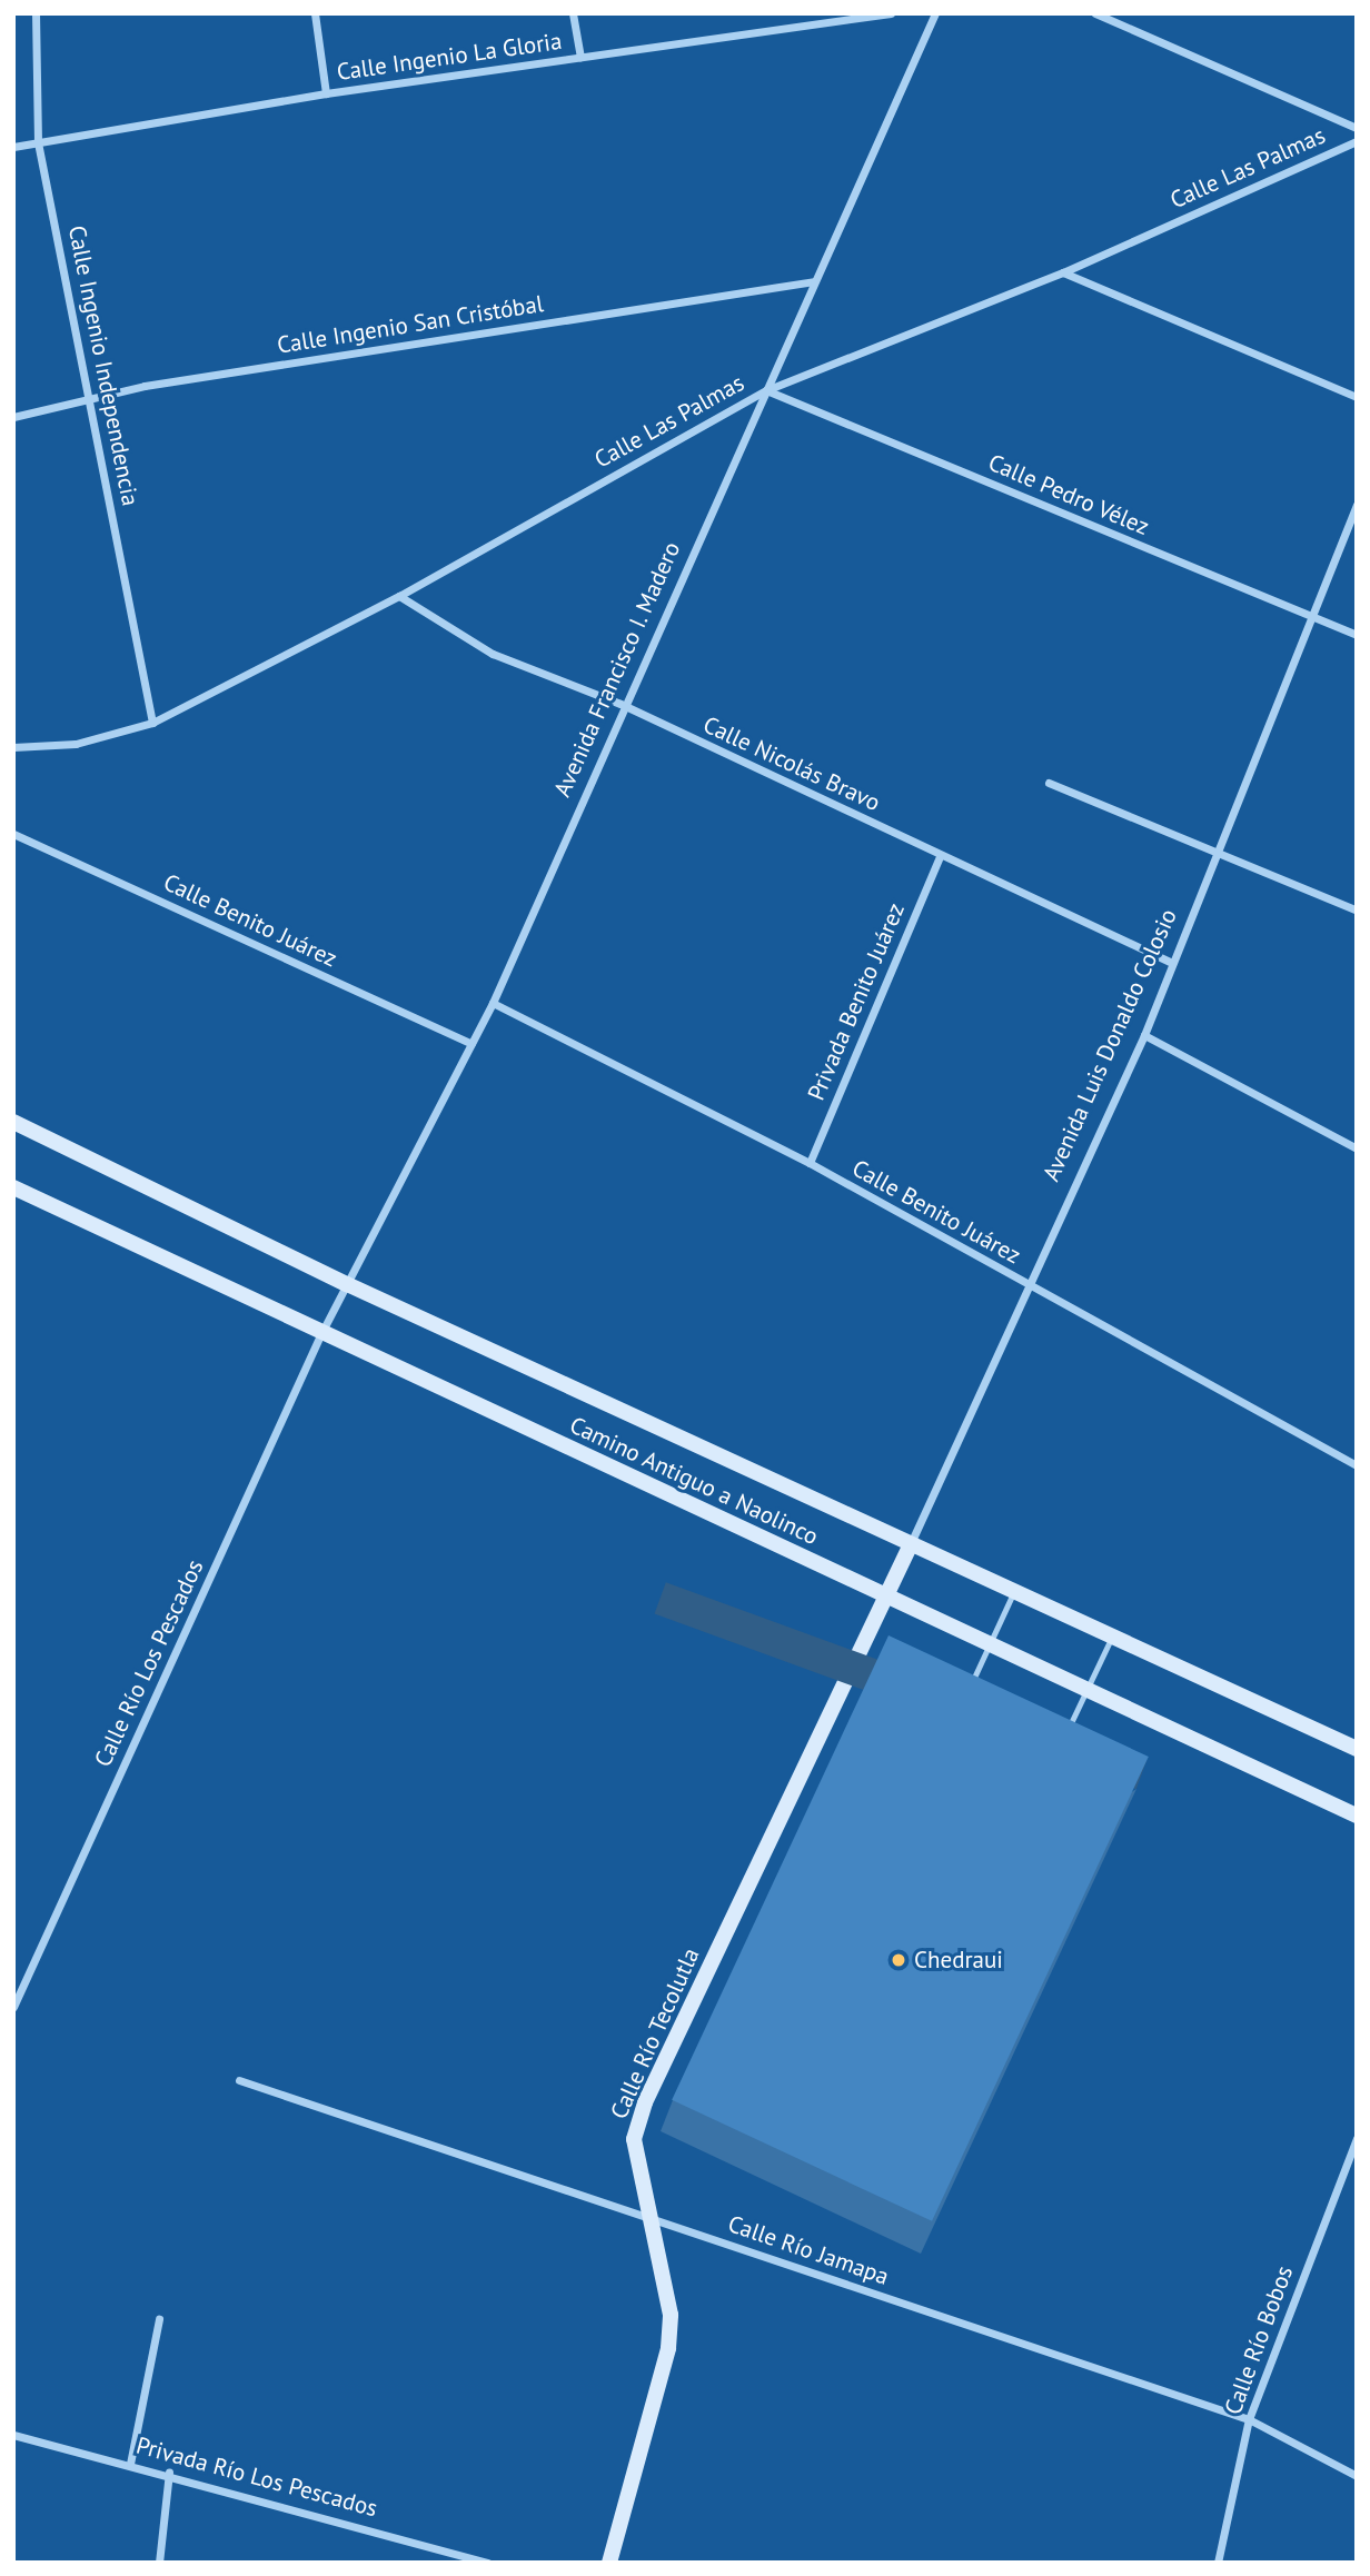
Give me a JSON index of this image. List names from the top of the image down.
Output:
{
  "streets": {
    "main road": ["Avenida Luis Donaldo Colosio", "Camino Antiguo a Naolinco", "Calle Río Tecolutla"],
    "street": [
      "Calle Ingenio La Gloria",
      "Calle Las Palmas",
      "Calle Ingenio San Cristóbal",
      "Calle Ingenio Independencia",
      "Calle Pedro Vélez",
      "Avenida Francisco I. Madero",
      "Calle Nicolás Bravo",
      "Calle Benito Juárez",
      "Privada Benito Juárez",
      "Calle Río Los Pescados",
      "Calle Río Jamapa",
      "Calle Río Bobos",
      "Privada Río Los Pescados"
    ]
  },
  "crossings": [
    ["Calle Ingenio La Gloria", "Calle Ingenio Independencia"],
    ["Calle Las Palmas", "Calle Ingenio Independencia"],
    ["Calle Las Palmas", "Calle Pedro Vélez"],
    ["Calle Las Palmas", "Avenida Francisco I. Madero"],
    ["Calle Las Palmas", "Calle Nicolás Bravo"],
    ["Calle Ingenio San Cristóbal", "Calle Ingenio Independencia"],
    ["Calle Ingenio San Cristóbal", "Avenida Francisco I. Madero"],
    ["Calle Pedro Vélez", "Avenida Francisco I. Madero"],
    ["Calle Pedro Vélez", "Avenida Luis Donaldo Colosio"],
    ["Avenida Francisco I. Madero", "Calle Nicolás Bravo"],
    ["Avenida Francisco I. Madero", "Calle Benito Juárez"],
    ["Avenida Francisco I. Madero", "Camino Antiguo a Naolinco"],
    ["Avenida Francisco I. Madero", "Calle Río Los Pescados"],
    ["Calle Nicolás Bravo", "Privada Benito Juárez"],
    ["Calle Nicolás Bravo", "Avenida Luis Donaldo Colosio"],
    ["Calle Benito Juárez", "Privada Benito Juárez"],
    ["Calle Benito Juárez", "Avenida Luis Donaldo Colosio"],
    ["Avenida Luis Donaldo Colosio", "Camino Antiguo a Naolinco"],
    ["Avenida Luis Donaldo Colosio", "Calle Río Tecolutla"],
    ["Camino Antiguo a Naolinco", "Calle Río Los Pescados"],
    ["Camino Antiguo a Naolinco", "Calle Río Tecolutla"],
    ["Calle Río Tecolutla", "Calle Río Jamapa"],
    ["Calle Río Jamapa", "Calle Río Bobos"]
  ],
  "places": ["Chedraui"]
}
